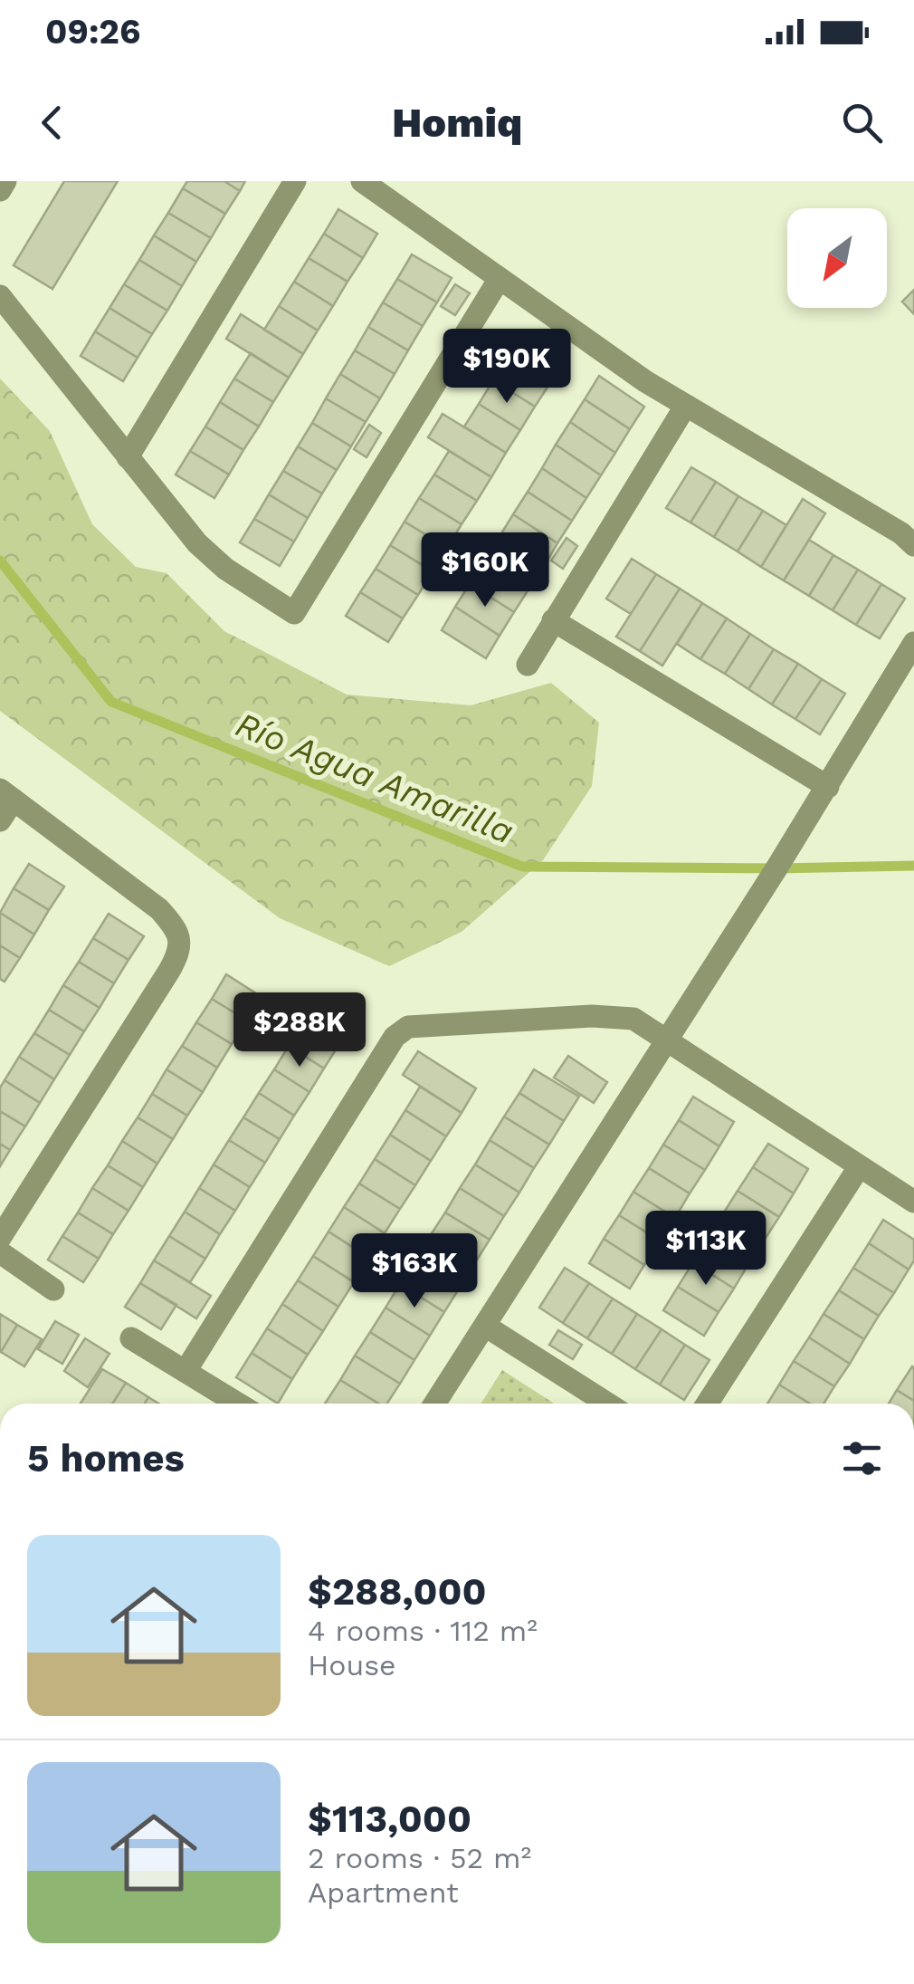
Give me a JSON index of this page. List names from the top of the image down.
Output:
{
  "water": ["Río Agua Amarilla"],
  "north": "bottom left",
  "page": {
    "status": "09:26",
    "header": "Homiq",
    "price": [
      "$190K",
      "$160K",
      "$288K",
      "$113K",
      "$163K"
    ],
    "heading": "5 homes",
    "list": [
      {
        "name": "$288,000",
        "note": "4 rooms · 112 m² · House"
      },
      {
        "name": "$113,000",
        "note": "2 rooms · 52 m² · Apartment"
      }
    ]
  }
}
